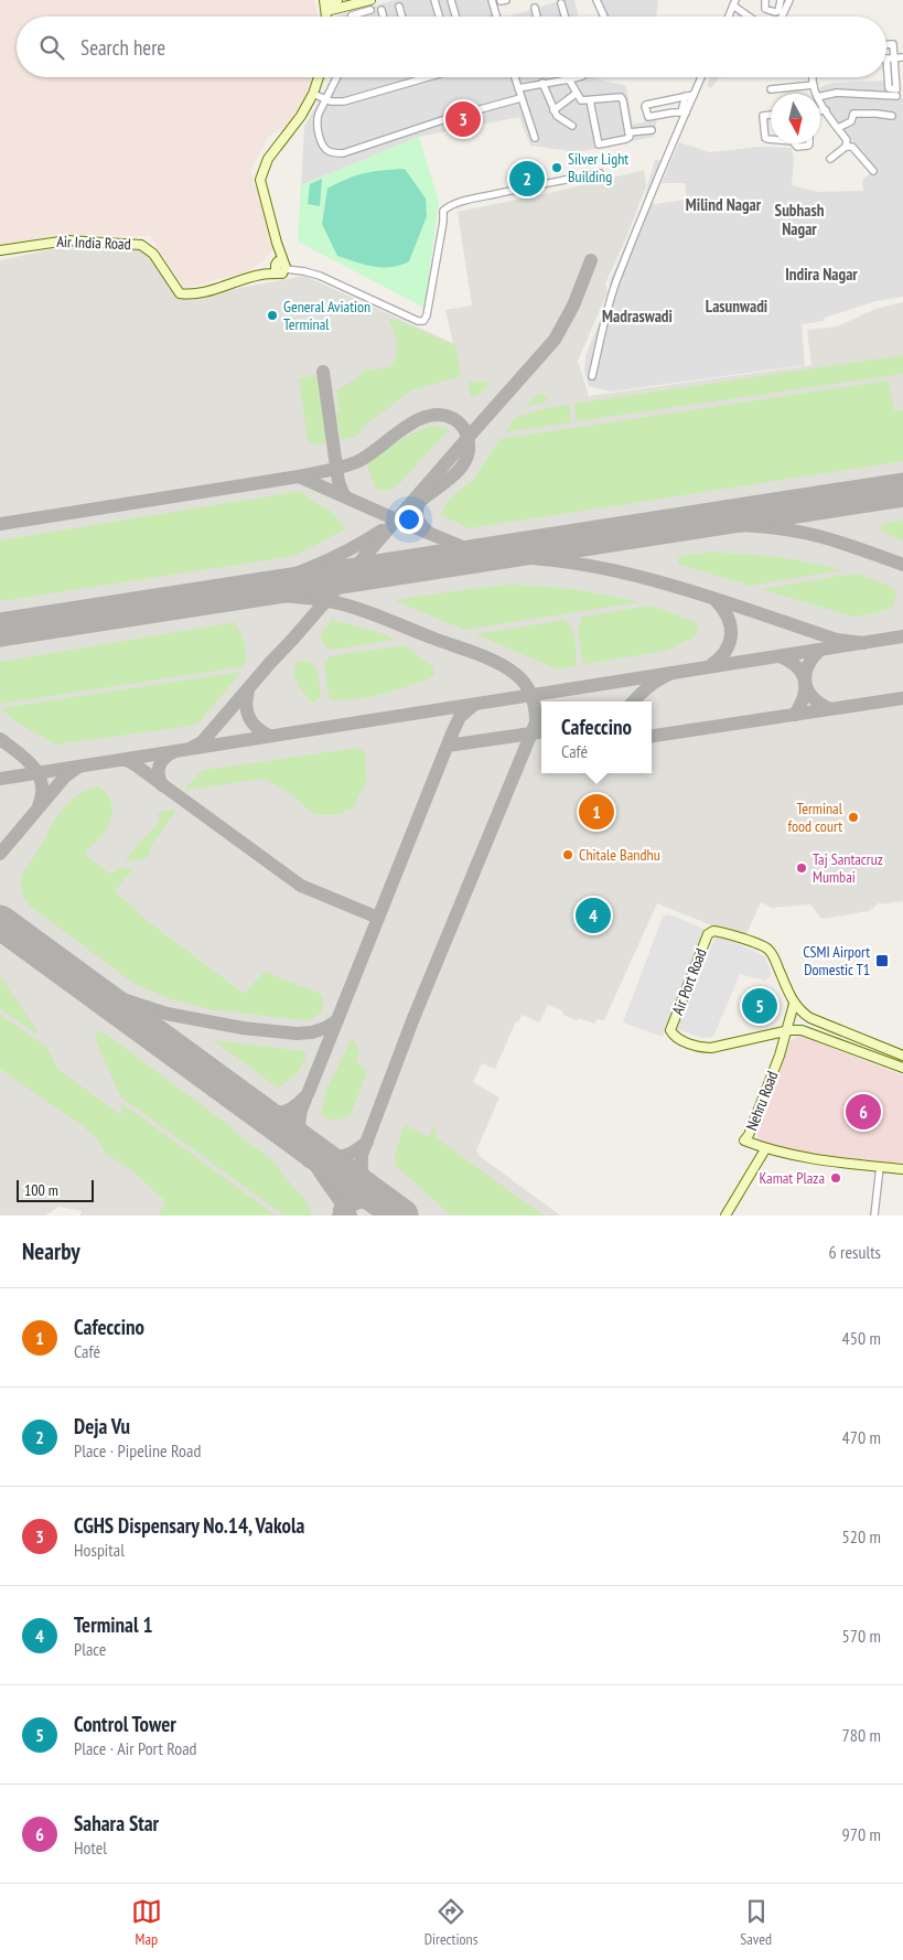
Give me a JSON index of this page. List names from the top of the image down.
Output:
{
  "streets": {
    "street": ["Air India Road", "Air Port Road", "Nehru Road"]
  },
  "crossings": [
    ["Air Port Road", "Nehru Road"]
  ],
  "districts": [
    "Milind Nagar",
    "Subhash Nagar",
    "Indira Nagar",
    "Lasunwadi",
    "Madraswadi"
  ],
  "places": {
    "other": [
      "Silver Light Building",
      "General Aviation Terminal",
      "Terminal food court",
      "Chitale Bandhu",
      "Taj Santacruz Mumbai",
      "Kamat Plaza"
    ],
    "transit": ["CSMI Airport Domestic T1"]
  },
  "scale_bar": "100 m",
  "north": "bottom",
  "page": {
    "search": "Search here",
    "pins": [
      "3",
      "2",
      "1",
      "4",
      "5",
      "6"
    ],
    "popup": ["Cafeccino", "Café"],
    "scale": "100 m",
    "heading": ["Nearby", "6 results"],
    "list": [
      {
        "mark": "1",
        "name": "Cafeccino",
        "note": "Café",
        "value": "450 m"
      },
      {
        "mark": "2",
        "name": "Deja Vu",
        "note": "Place · Pipeline Road",
        "value": "470 m"
      },
      {
        "mark": "3",
        "name": "CGHS Dispensary No.14, Vakola",
        "note": "Hospital",
        "value": "520 m"
      },
      {
        "mark": "4",
        "name": "Terminal 1",
        "note": "Place",
        "value": "570 m"
      },
      {
        "mark": "5",
        "name": "Control Tower",
        "note": "Place · Air Port Road",
        "value": "780 m"
      },
      {
        "mark": "6",
        "name": "Sahara Star",
        "note": "Hotel",
        "value": "970 m"
      }
    ],
    "nav": ["Map", "Directions", "Saved"]
  }
}
